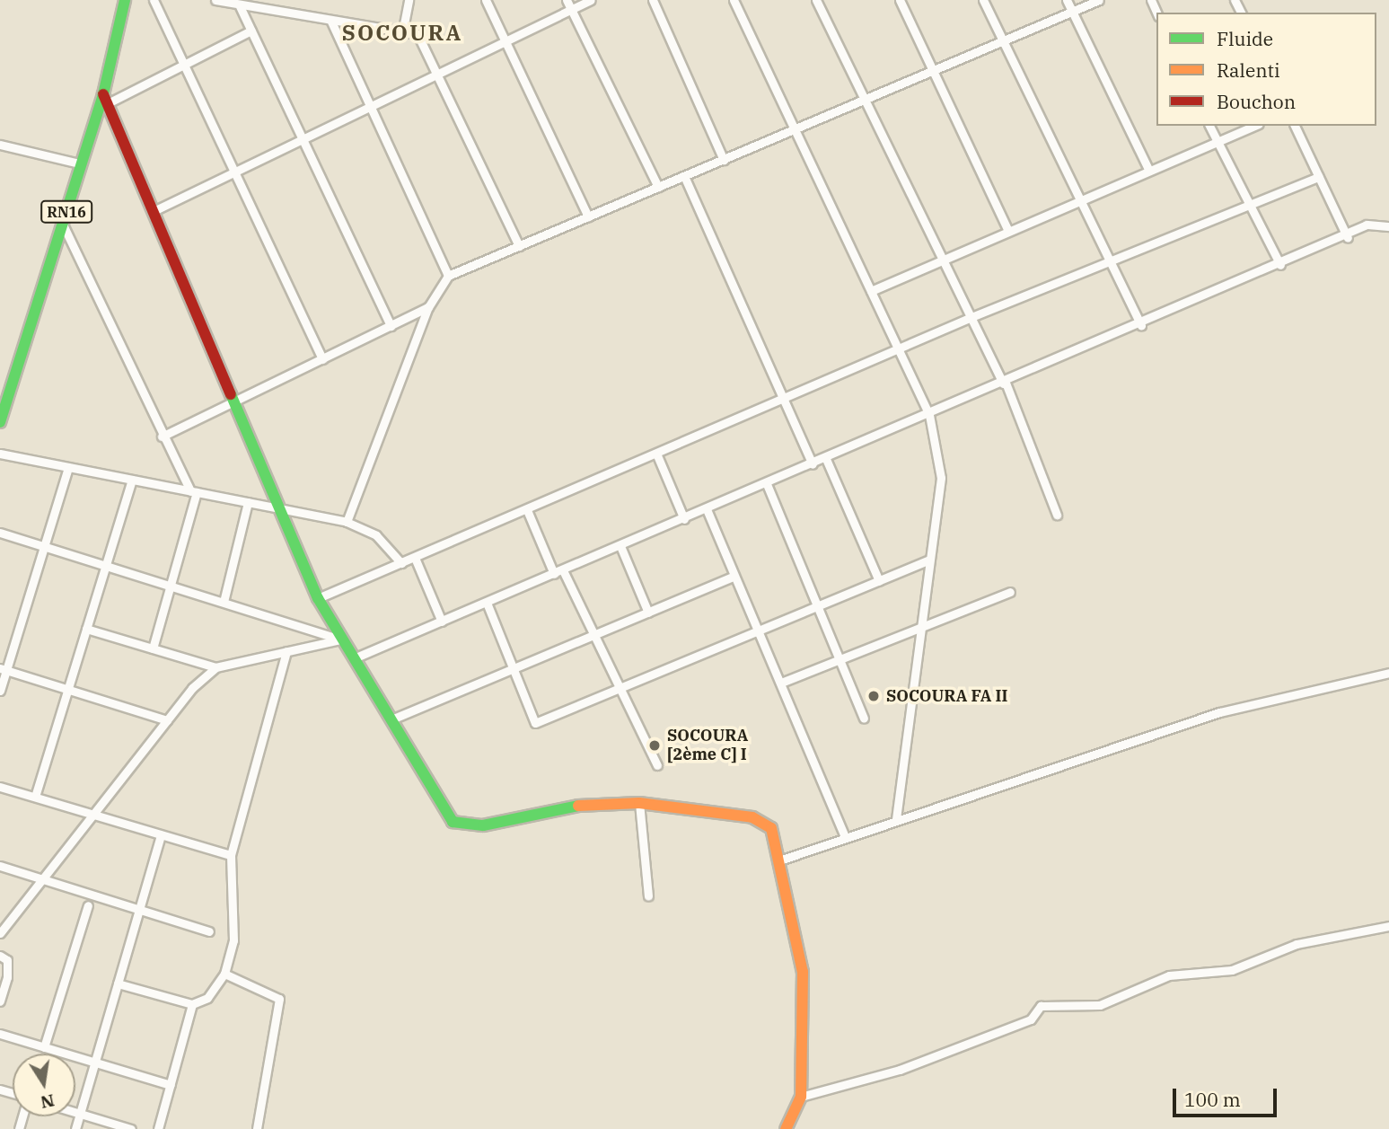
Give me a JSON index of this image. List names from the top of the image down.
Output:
{
  "streets": {
    "street": ["RN16"]
  },
  "districts": ["SOCOURA"],
  "places": ["SOCOURA FA II", "SOCOURA [2ème C] I"],
  "legend": ["Fluide", "Ralenti", "Bouchon"],
  "scale_bar": "100 m",
  "north": "bottom"
}
